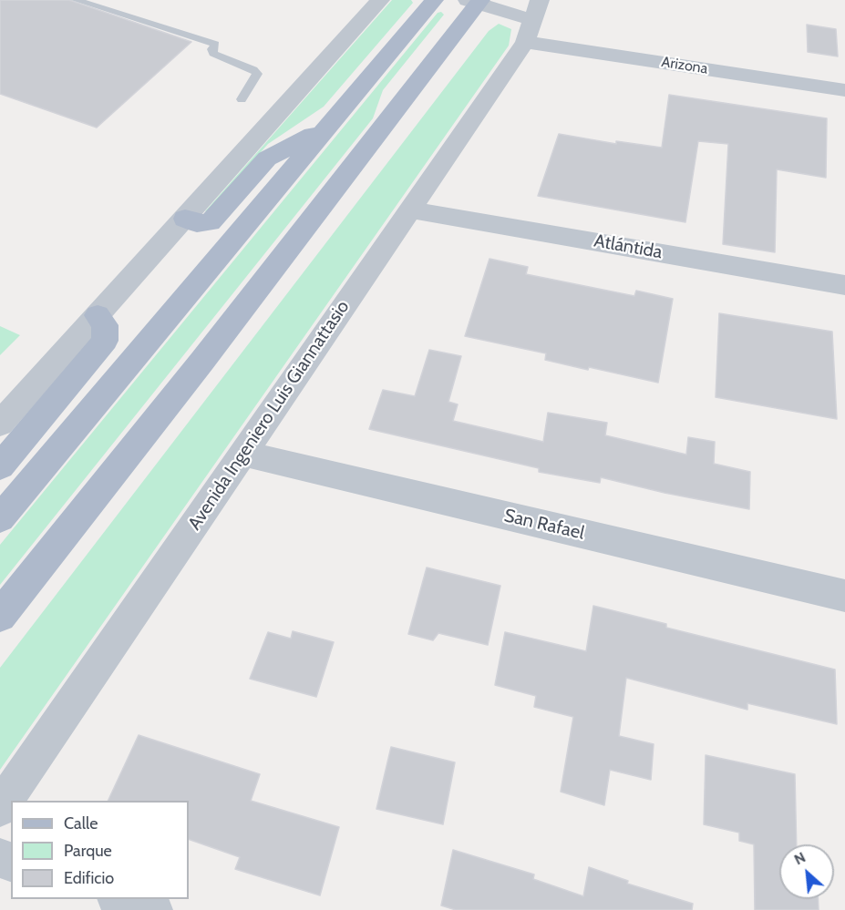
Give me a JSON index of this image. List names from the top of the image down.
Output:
{
  "streets": {
    "street": [
      "Arizona",
      "Atlántida",
      "Avenida Ingeniero Luis Giannattasio",
      "San Rafael"
    ]
  },
  "crossings": [
    ["Arizona", "Avenida Ingeniero Luis Giannattasio"],
    ["Atlántida", "Avenida Ingeniero Luis Giannattasio"],
    ["Avenida Ingeniero Luis Giannattasio", "San Rafael"]
  ],
  "legend": ["Calle", "Parque", "Edificio"],
  "north": "top left"
}
